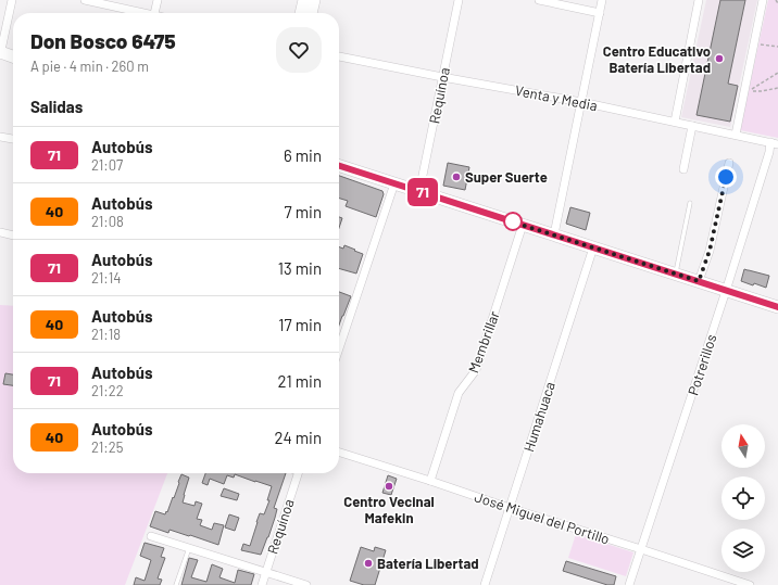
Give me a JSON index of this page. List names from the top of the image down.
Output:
{
  "streets": {
    "street": [
      "Requínoa",
      "Venta y Media",
      "Membrillar",
      "Potrerillos",
      "Humahuaca",
      "José Miguel del Portillo"
    ]
  },
  "crossings": [
    ["Requínoa", "Venta y Media"],
    ["Venta y Media", "Potrerillos"],
    ["Membrillar", "José Miguel del Portillo"],
    ["Potrerillos", "José Miguel del Portillo"],
    ["Humahuaca", "José Miguel del Portillo"]
  ],
  "places": [
    "Centro Educativo Batería Libertad",
    "Super Suerte",
    "Centro Vecinal Mafekin",
    "Batería Libertad"
  ],
  "lines": ["bus line 71"],
  "north": "top",
  "page": {
    "on_map": "71",
    "heading": [
      ["Don Bosco 6475", "A pie · 4 min · 260 m"],
      "Salidas"
    ],
    "list": [
      {
        "mark": "71",
        "name": "Autobús",
        "note": "21:07",
        "value": "6 min"
      },
      {
        "mark": "40",
        "name": "Autobús",
        "note": "21:08",
        "value": "7 min"
      },
      {
        "mark": "71",
        "name": "Autobús",
        "note": "21:14",
        "value": "13 min"
      },
      {
        "mark": "40",
        "name": "Autobús",
        "note": "21:18",
        "value": "17 min"
      },
      {
        "mark": "71",
        "name": "Autobús",
        "note": "21:22",
        "value": "21 min"
      },
      {
        "mark": "40",
        "name": "Autobús",
        "note": "21:25",
        "value": "24 min"
      }
    ]
  }
}
